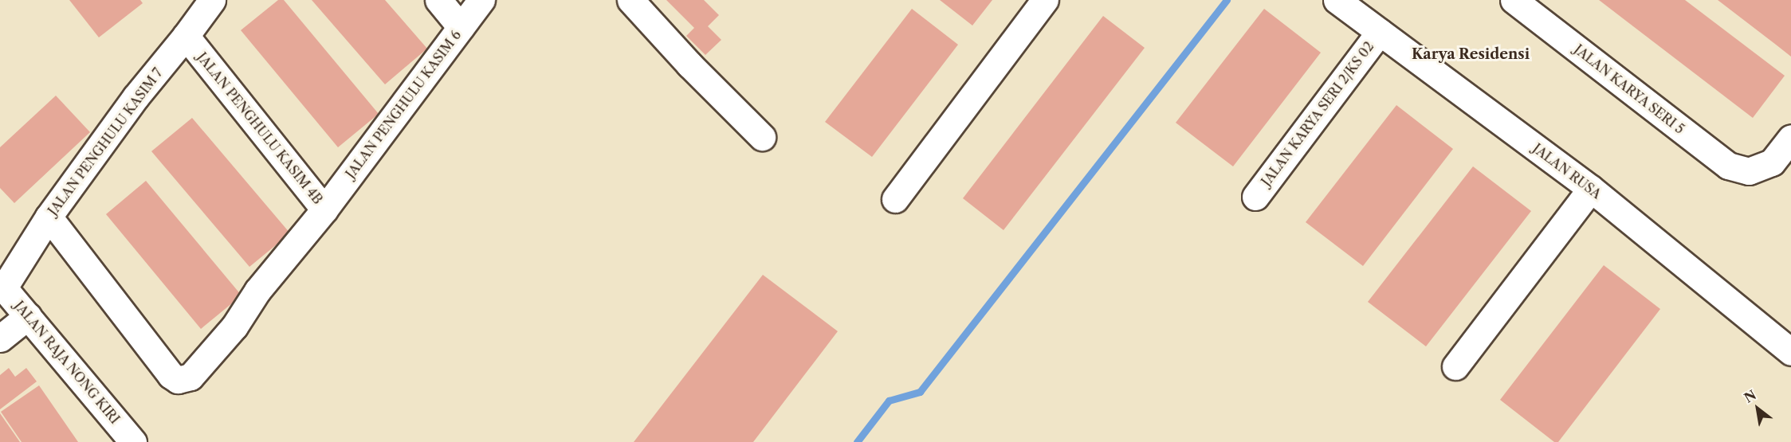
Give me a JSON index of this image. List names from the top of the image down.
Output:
{
  "streets": {
    "street": [
      "JALAN KARYA SERI 5",
      "JALAN PENGHULU KASIM 6",
      "JALAN KARYA SERI 2/KS 02",
      "JALAN PENGHULU KASIM 4B",
      "JALAN PENGHULU KASIM 7",
      "JALAN RUSA",
      "JALAN RAJA NONG KIRI"
    ]
  },
  "crossings": [
    ["JALAN PENGHULU KASIM 6", "JALAN PENGHULU KASIM 4B"],
    ["JALAN KARYA SERI 2/KS 02", "JALAN RUSA"],
    ["JALAN PENGHULU KASIM 4B", "JALAN PENGHULU KASIM 7"],
    ["JALAN PENGHULU KASIM 7", "JALAN RAJA NONG KIRI"]
  ],
  "districts": ["Karya Residensi"],
  "north": "top left"
}
